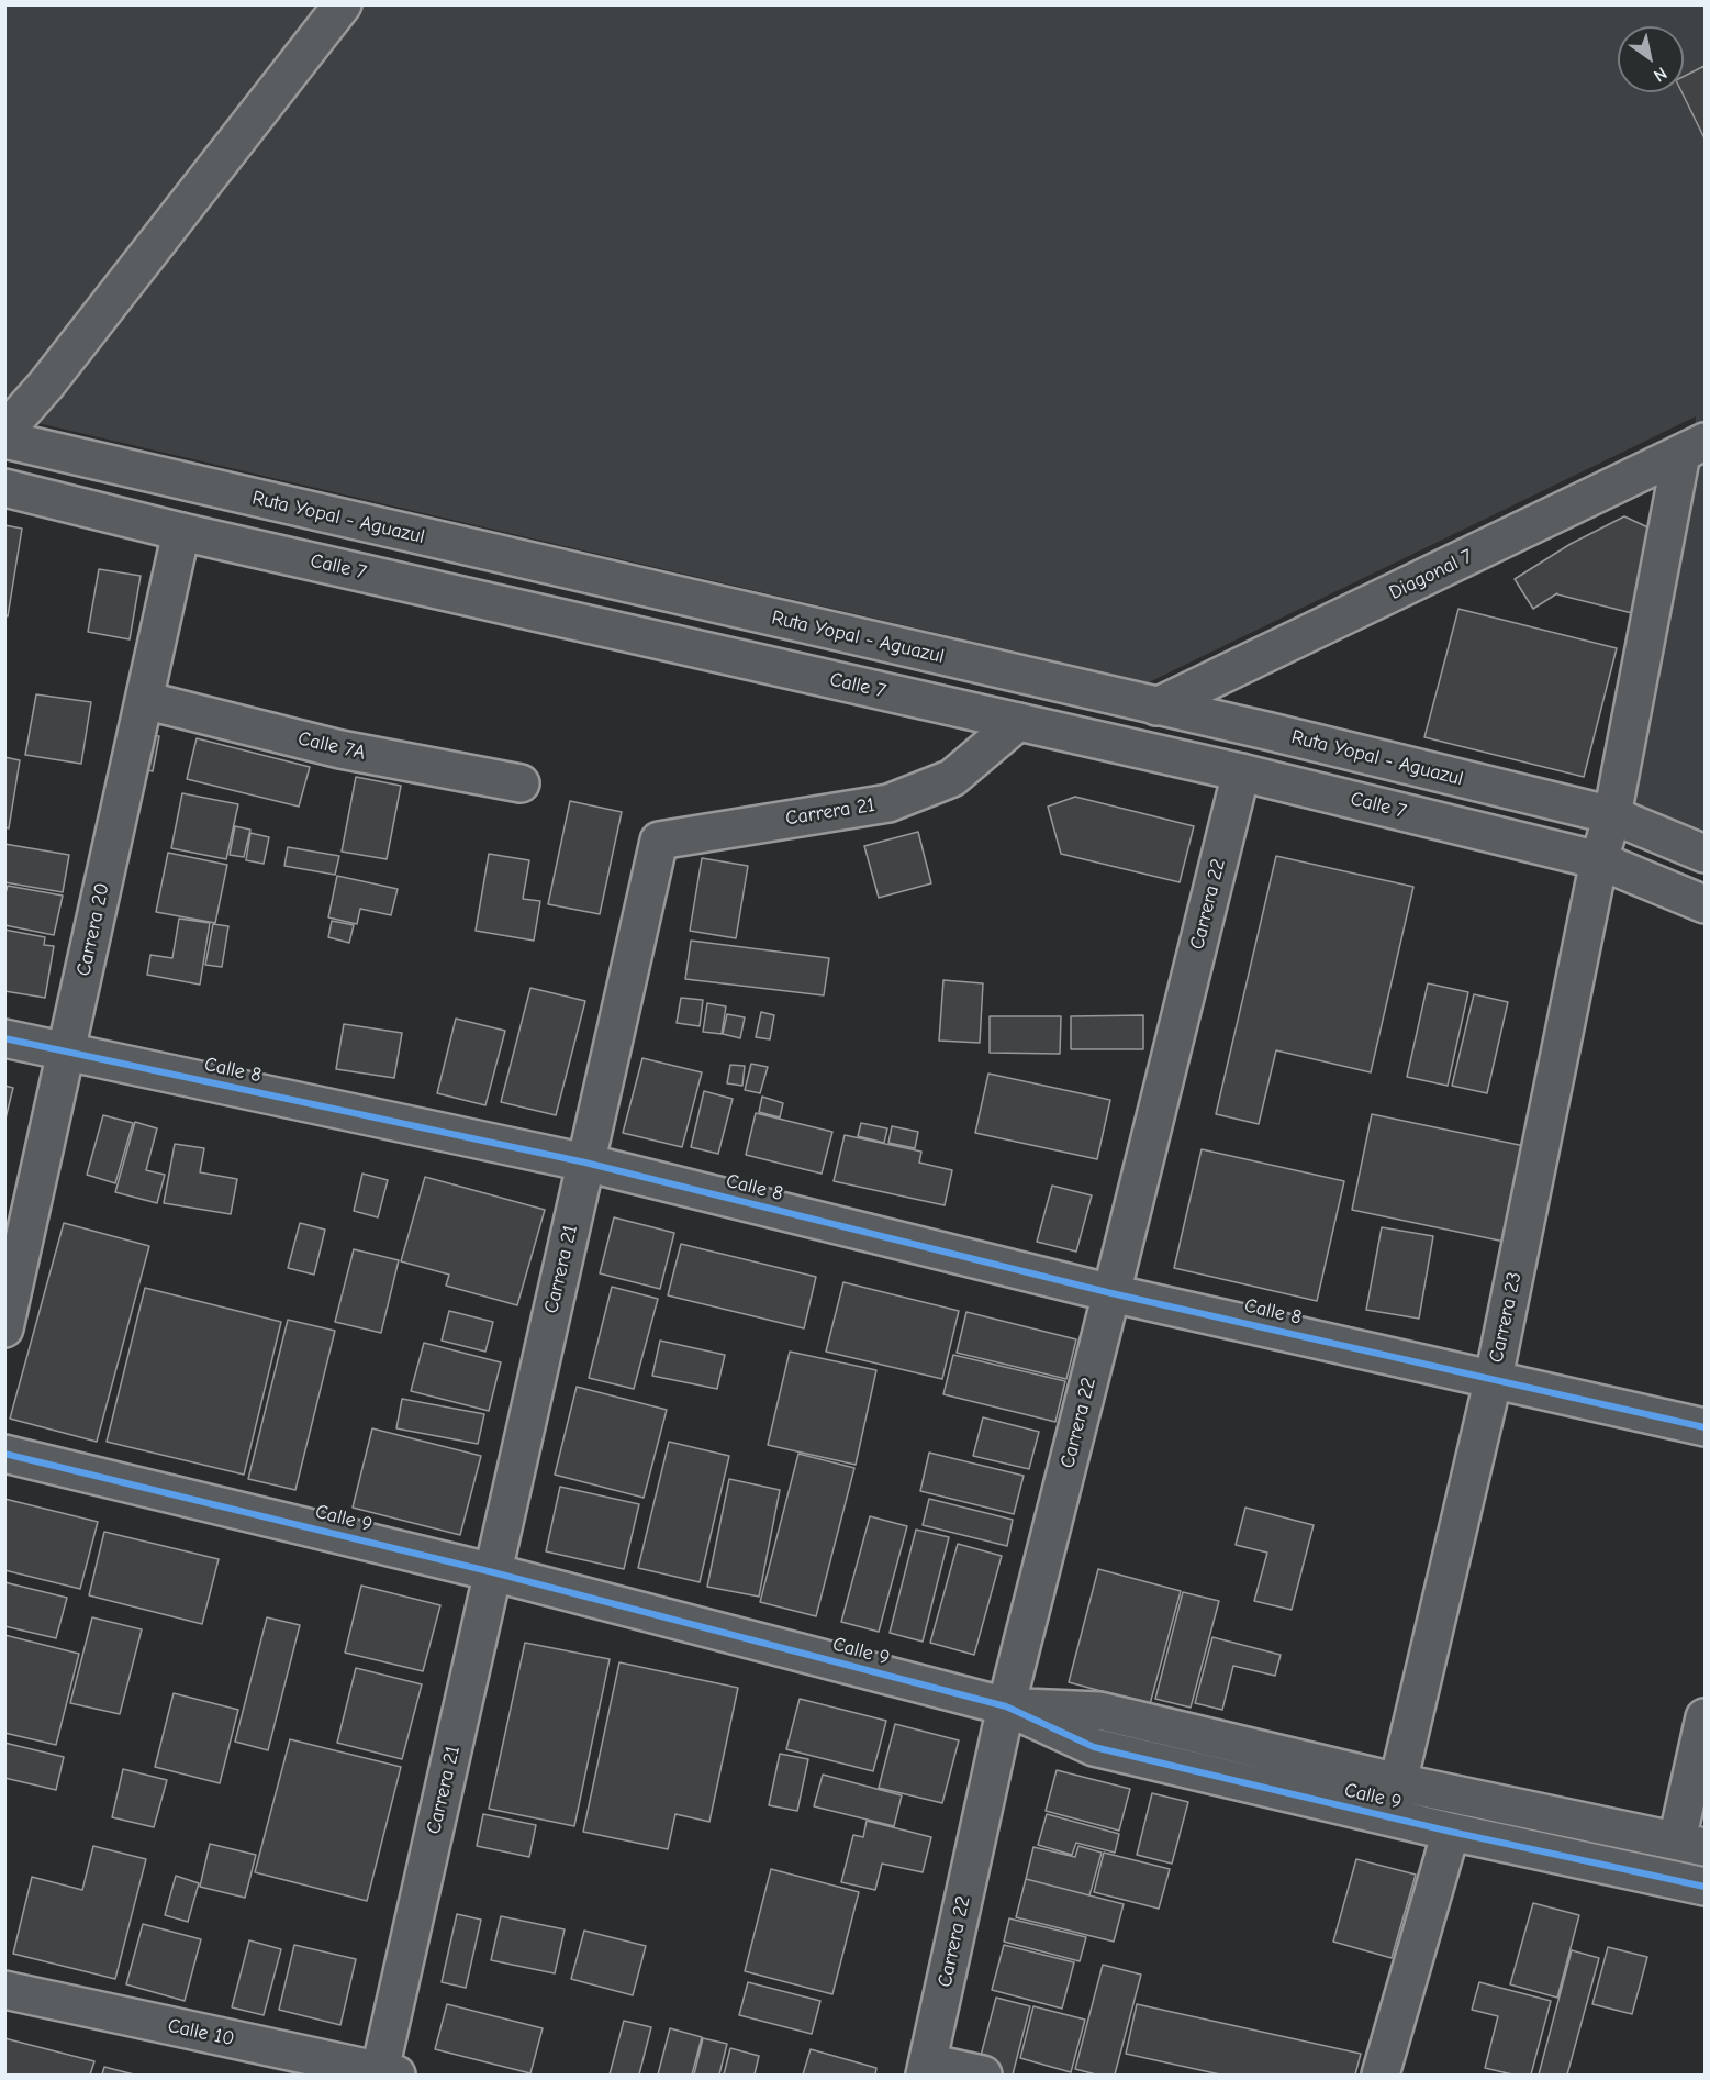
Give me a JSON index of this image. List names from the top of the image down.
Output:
{
  "streets": {
    "street": [
      "Ruta Yopal - Aguazul",
      "Calle 7",
      "Diagonal 7",
      "Calle 7A",
      "Carrera 21",
      "Carrera 22",
      "Carrera 20",
      "Calle 8",
      "Carrera 23",
      "Calle 9",
      "Calle 10"
    ]
  },
  "crossings": [
    ["Ruta Yopal - Aguazul", "Diagonal 7"],
    ["Ruta Yopal - Aguazul", "Carrera 23"],
    ["Calle 7", "Carrera 21"],
    ["Calle 7", "Carrera 22"],
    ["Calle 7", "Carrera 20"],
    ["Calle 7", "Carrera 23"],
    ["Diagonal 7", "Carrera 23"],
    ["Calle 7A", "Carrera 20"],
    ["Carrera 21", "Calle 8"],
    ["Carrera 21", "Calle 9"],
    ["Carrera 21", "Calle 10"],
    ["Carrera 22", "Calle 8"],
    ["Carrera 22", "Calle 9"],
    ["Carrera 20", "Calle 8"],
    ["Calle 8", "Carrera 23"],
    ["Carrera 23", "Calle 9"]
  ],
  "north": "bottom right"
}
